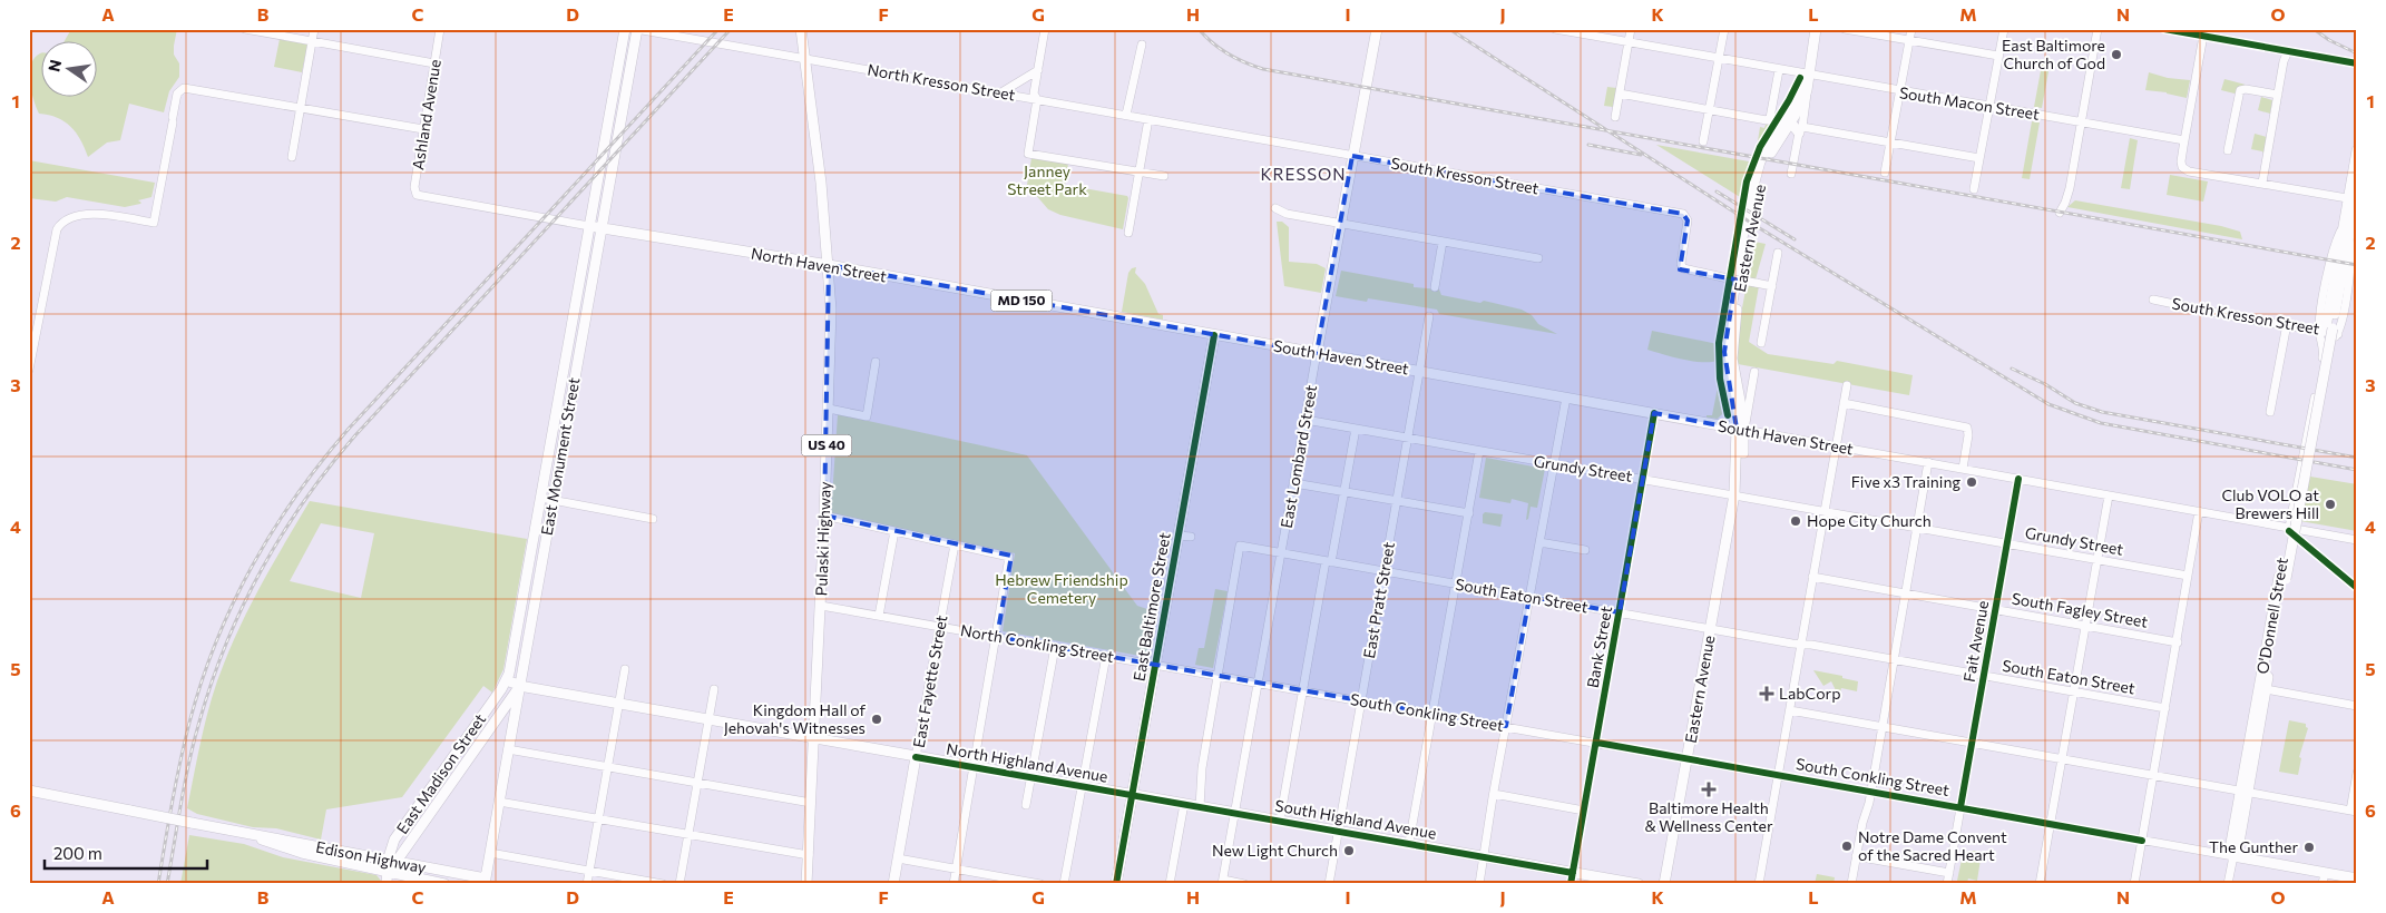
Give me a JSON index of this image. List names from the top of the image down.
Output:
{
  "streets": {
    "main road": [
      "Eastern Avenue",
      "North Haven Street",
      "MD 150",
      "South Haven Street",
      "US 40",
      "East Monument Street",
      "East Lombard Street",
      "Pulaski Highway",
      "East Baltimore Street",
      "O'Donnell Street",
      "East Fayette Street",
      "South Conkling Street",
      "North Highland Avenue",
      "East Madison Street",
      "South Highland Avenue",
      "Edison Highway"
    ],
    "street": [
      "North Kresson Street",
      "South Macon Street",
      "Ashland Avenue",
      "South Kresson Street",
      "Grundy Street",
      "South Eaton Street",
      "East Pratt Street",
      "South Fagley Street",
      "Fait Avenue",
      "North Conkling Street",
      "Bank Street"
    ]
  },
  "crossings": [
    ["North Kresson Street", "South Kresson Street"],
    ["North Kresson Street", "East Monument Street"],
    ["North Kresson Street", "Pulaski Highway"],
    ["South Macon Street", "Eastern Avenue"],
    ["Ashland Avenue", "North Haven Street"],
    ["South Kresson Street", "Eastern Avenue"],
    ["South Kresson Street", "East Lombard Street"],
    ["South Kresson Street", "O'Donnell Street"],
    ["Eastern Avenue", "South Haven Street"],
    ["Eastern Avenue", "Grundy Street"],
    ["Eastern Avenue", "South Eaton Street"],
    ["Eastern Avenue", "South Conkling Street"],
    ["North Haven Street", "South Haven Street"],
    ["North Haven Street", "East Monument Street"],
    ["North Haven Street", "Pulaski Highway"],
    ["North Haven Street", "East Baltimore Street"],
    ["South Haven Street", "East Lombard Street"],
    ["South Haven Street", "East Pratt Street"],
    ["South Haven Street", "East Baltimore Street"],
    ["South Haven Street", "O'Donnell Street"],
    ["South Haven Street", "Fait Avenue"],
    ["South Haven Street", "Bank Street"],
    ["East Monument Street", "North Highland Avenue"],
    ["East Monument Street", "East Madison Street"],
    ["East Monument Street", "Edison Highway"],
    ["East Lombard Street", "Grundy Street"],
    ["East Lombard Street", "South Eaton Street"],
    ["East Lombard Street", "South Conkling Street"],
    ["East Lombard Street", "South Highland Avenue"],
    ["Grundy Street", "East Pratt Street"],
    ["Grundy Street", "Fait Avenue"],
    ["Grundy Street", "Bank Street"],
    ["Pulaski Highway", "North Conkling Street"],
    ["Pulaski Highway", "North Highland Avenue"],
    ["South Eaton Street", "East Pratt Street"],
    ["South Eaton Street", "Fait Avenue"],
    ["South Eaton Street", "Bank Street"],
    ["South Eaton Street", "South Conkling Street"],
    ["East Pratt Street", "South Conkling Street"],
    ["East Pratt Street", "South Highland Avenue"],
    ["East Baltimore Street", "North Conkling Street"],
    ["East Baltimore Street", "South Conkling Street"],
    ["East Baltimore Street", "North Highland Avenue"],
    ["East Baltimore Street", "South Highland Avenue"],
    ["South Fagley Street", "Fait Avenue"],
    ["O'Donnell Street", "South Conkling Street"],
    ["Fait Avenue", "South Conkling Street"],
    ["North Conkling Street", "East Fayette Street"],
    ["North Conkling Street", "South Conkling Street"],
    ["Bank Street", "South Conkling Street"],
    ["Bank Street", "South Highland Avenue"],
    ["East Fayette Street", "North Highland Avenue"],
    ["North Highland Avenue", "East Madison Street"],
    ["North Highland Avenue", "South Highland Avenue"],
    ["East Madison Street", "Edison Highway"]
  ],
  "districts": ["KRESSON"],
  "parks": ["Janney Street Park", "Hebrew Friendship Cemetery"],
  "places": {
    "other": [
      "East Baltimore Church of God",
      "Five x3 Training",
      "Club VOLO at Brewers Hill",
      "Hope City Church",
      "Kingdom Hall of Jehovah's Witnesses",
      "Notre Dame Convent of the Sacred Heart",
      "The Gunther",
      "New Light Church"
    ],
    "health": ["LabCorp", "Baltimore Health & Wellness Center"]
  },
  "scale_bar": "200 m",
  "north": "left",
  "grid": {
    "columns": [
      "A",
      "B",
      "C",
      "D",
      "E",
      "F",
      "G",
      "H",
      "I",
      "J",
      "K",
      "L",
      "M",
      "N",
      "O"
    ],
    "rows": [
      "1",
      "2",
      "3",
      "4",
      "5",
      "6"
    ]
  }
}
